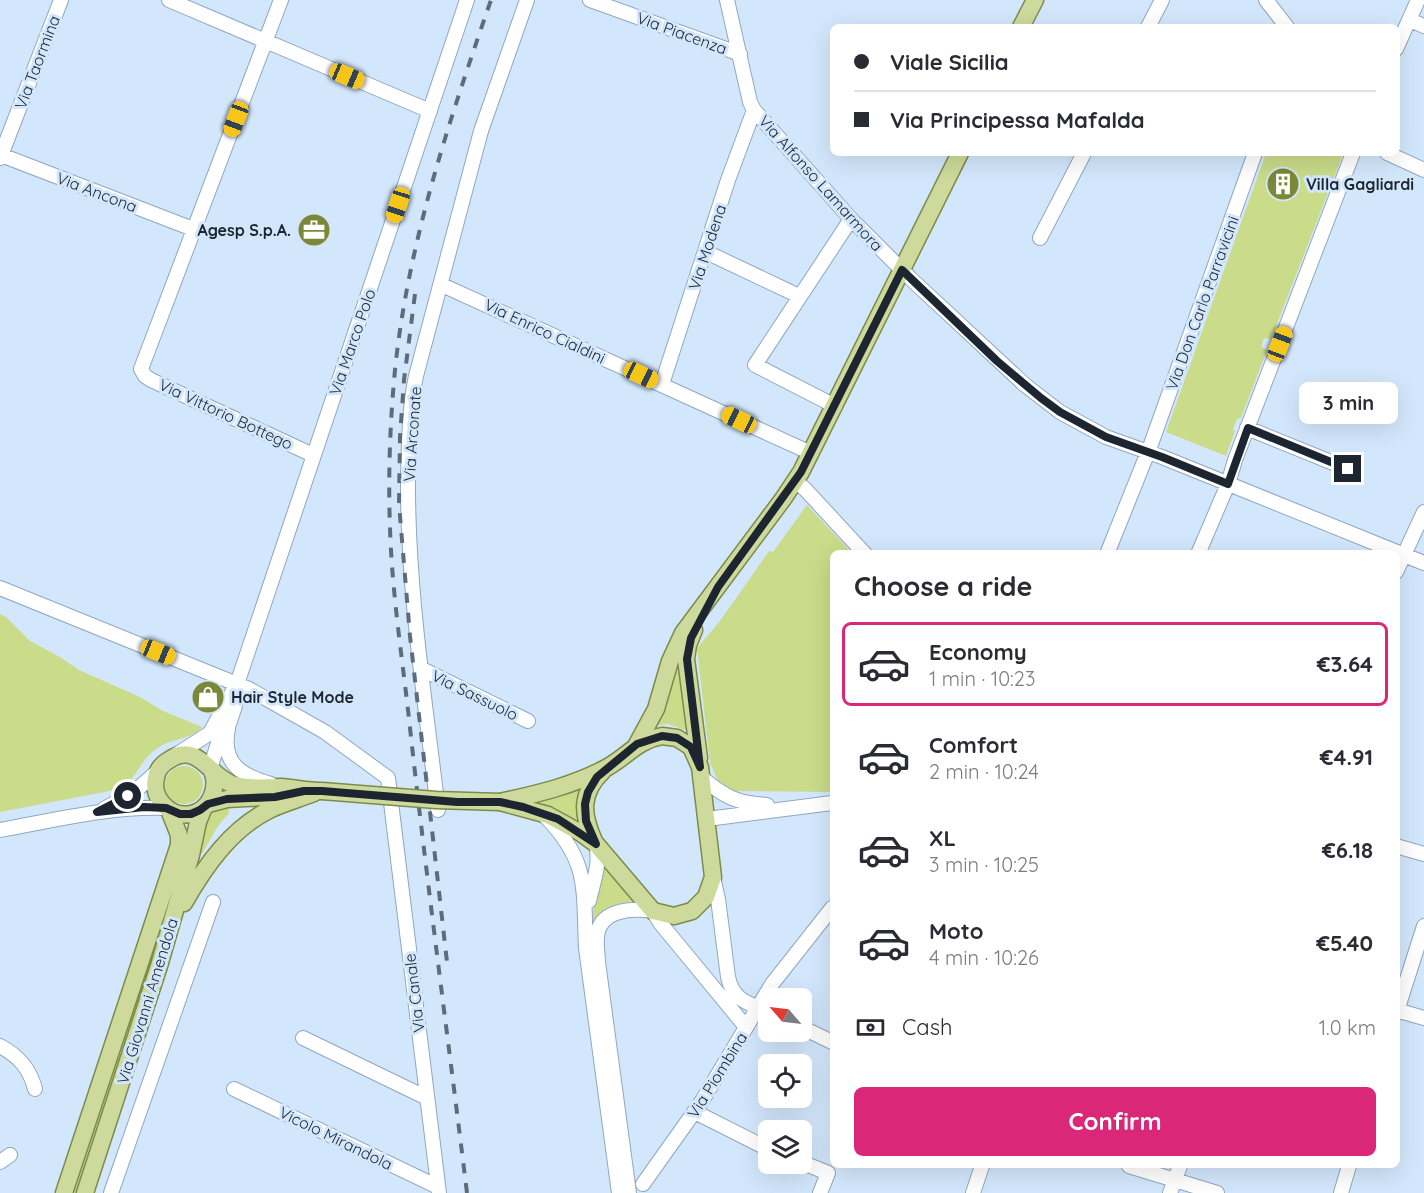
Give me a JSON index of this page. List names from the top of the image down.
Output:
{
  "streets": {
    "main road": ["Via Giovanni Amendola"],
    "street": [
      "Via Piacenza",
      "Via Taormina",
      "Via Alfonso Lamarmora",
      "Via Ancona",
      "Via Modena",
      "Via Don Carlo Parravicini",
      "Via Enrico Cialdini",
      "Via Marco Polo",
      "Via Vittorio Bottego",
      "Via Arconate",
      "Via Sassuolo",
      "Via Canale",
      "Via Piombina",
      "Vicolo Mirandola"
    ]
  },
  "crossings": [
    ["Via Piacenza", "Via Alfonso Lamarmora"],
    ["Via Taormina", "Via Ancona"],
    ["Via Alfonso Lamarmora", "Via Modena"],
    ["Via Alfonso Lamarmora", "Via Don Carlo Parravicini"],
    ["Via Ancona", "Via Vittorio Bottego"],
    ["Via Modena", "Via Enrico Cialdini"],
    ["Via Enrico Cialdini", "Via Arconate"],
    ["Via Marco Polo", "Via Vittorio Bottego"],
    ["Via Marco Polo", "Via Canale"],
    ["Via Marco Polo", "Via Giovanni Amendola"],
    ["Via Arconate", "Via Sassuolo"],
    ["Via Canale", "Vicolo Mirandola"]
  ],
  "places": {
    "building": ["Villa Gagliardi"],
    "office": ["Agesp S.p.A."],
    "shop": ["Hair Style Mode"]
  },
  "north": "top left",
  "page": {
    "banner": ["Viale Sicilia", "Via Principessa Mafalda"],
    "bubble": "3 min",
    "heading": "Choose a ride",
    "list": [
      {
        "name": "Economy",
        "note": "1 min · 10:23",
        "value": "€3.64"
      },
      {
        "name": "Comfort",
        "note": "2 min · 10:24",
        "value": "€4.91"
      },
      {
        "name": "XL",
        "note": "3 min · 10:25",
        "value": "€6.18"
      },
      {
        "name": "Moto",
        "note": "4 min · 10:26",
        "value": "€5.40"
      }
    ],
    "pay": ["Cash", "1.0 km"],
    "buttons": "Confirm"
  }
}
